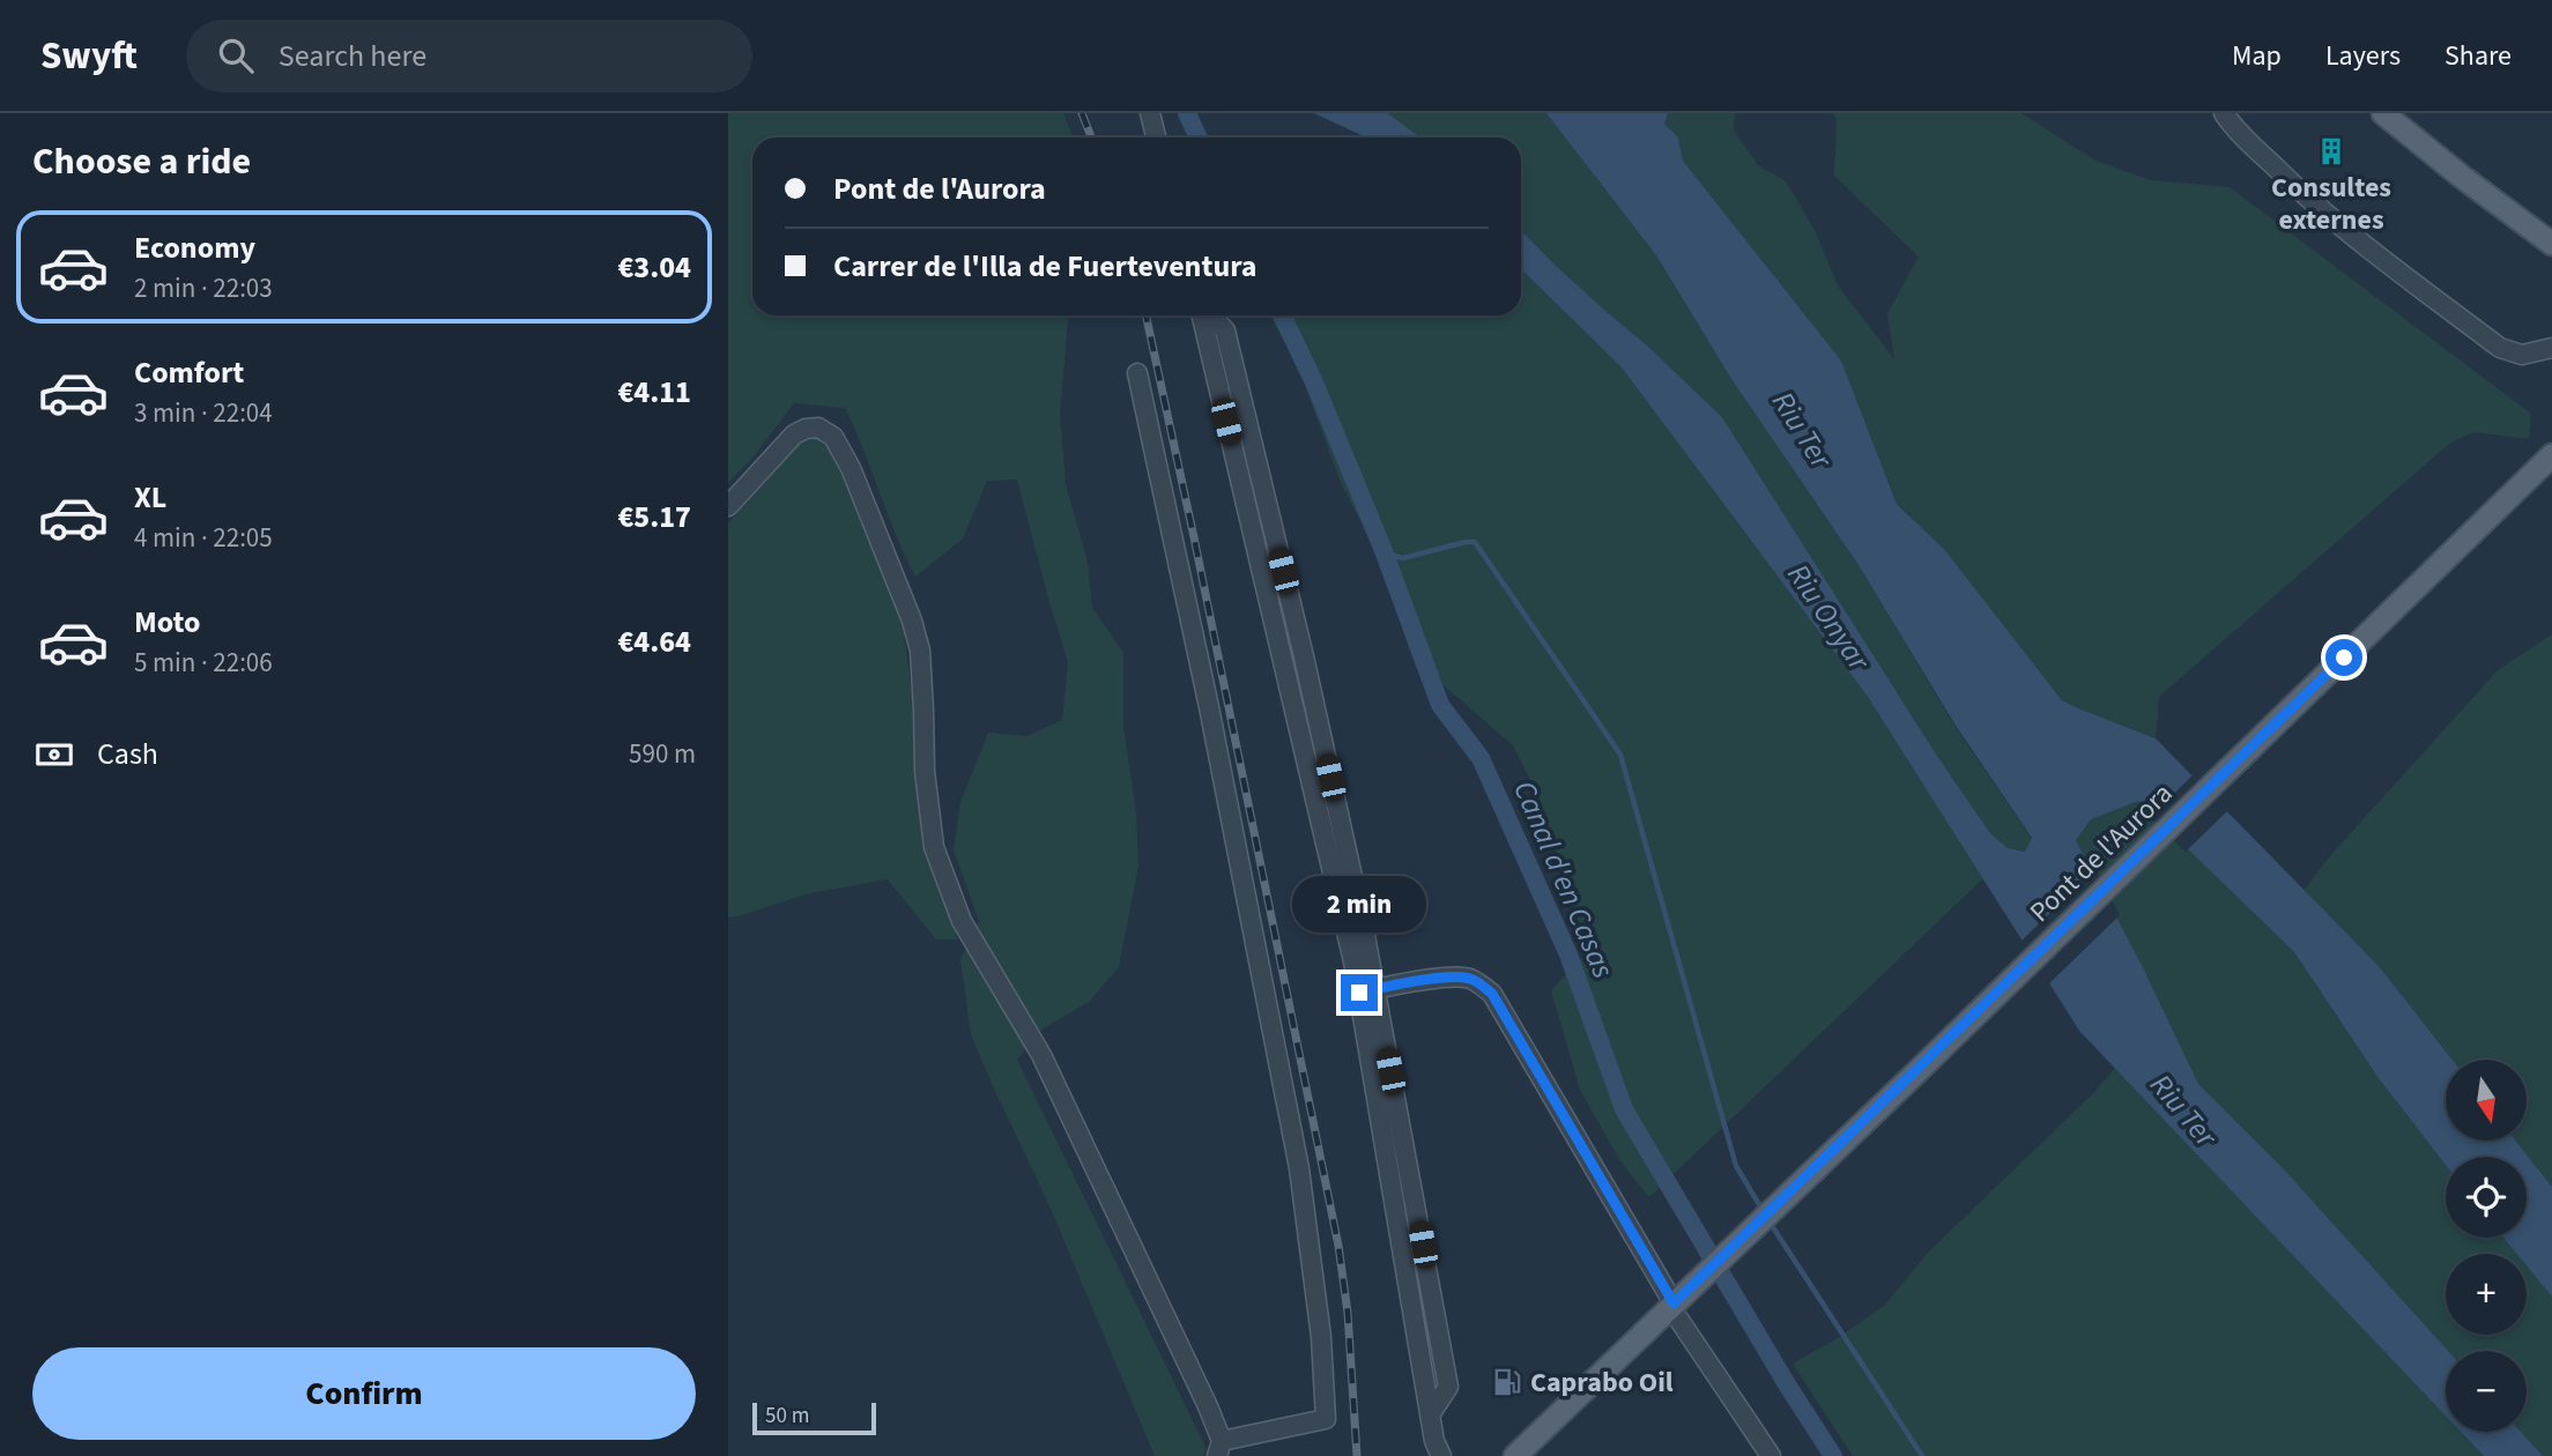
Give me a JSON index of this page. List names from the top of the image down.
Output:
{
  "streets": {
    "main road": ["Pont de l'Aurora"]
  },
  "water": ["Riu Ter", "Riu Onyar", "Canal d'en Casas"],
  "places": {
    "building": ["Consultes externes"],
    "fuel station": ["Caprabo Oil"]
  },
  "scale_bar": "50 m",
  "north": "bottom",
  "page": {
    "header": "Swyft",
    "search": "Search here",
    "nav": ["Map", "Layers", "Share"],
    "heading": "Choose a ride",
    "banner": ["Pont de l'Aurora", "Carrer de l'Illa de Fuerteventura"],
    "list": [
      {
        "name": "Economy",
        "note": "2 min · 22:03",
        "value": "€3.04"
      },
      {
        "name": "Comfort",
        "note": "3 min · 22:04",
        "value": "€4.11"
      },
      {
        "name": "XL",
        "note": "4 min · 22:05",
        "value": "€5.17"
      },
      {
        "name": "Moto",
        "note": "5 min · 22:06",
        "value": "€4.64"
      }
    ],
    "pay": ["Cash", "590 m"],
    "bubble": "2 min",
    "map_buttons": ["+", "−"],
    "buttons": "Confirm",
    "scale": "50 m"
  }
}
